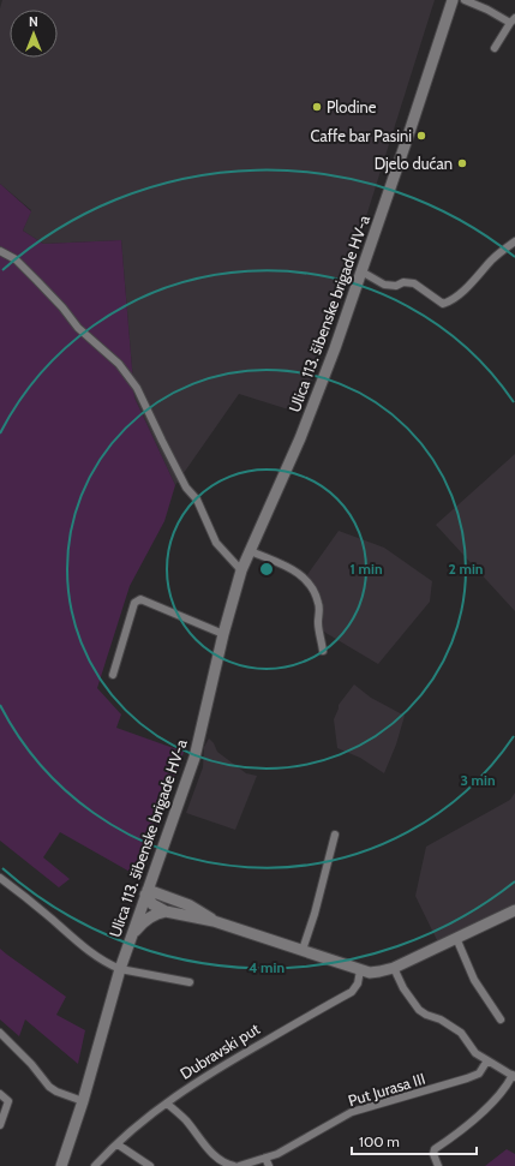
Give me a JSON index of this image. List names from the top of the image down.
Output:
{
  "streets": {
    "main road": ["Ulica 113. šibenske brigade HV-a"],
    "street": ["Dubravski put", "Put Jurasa III"]
  },
  "places": ["Plodine", "Caffe bar Pasini", "Djelo dućan"],
  "scale_bar": "100 m",
  "north": "top",
  "rings": [
    "1 min",
    "2 min",
    "3 min",
    "4 min"
  ]
}
